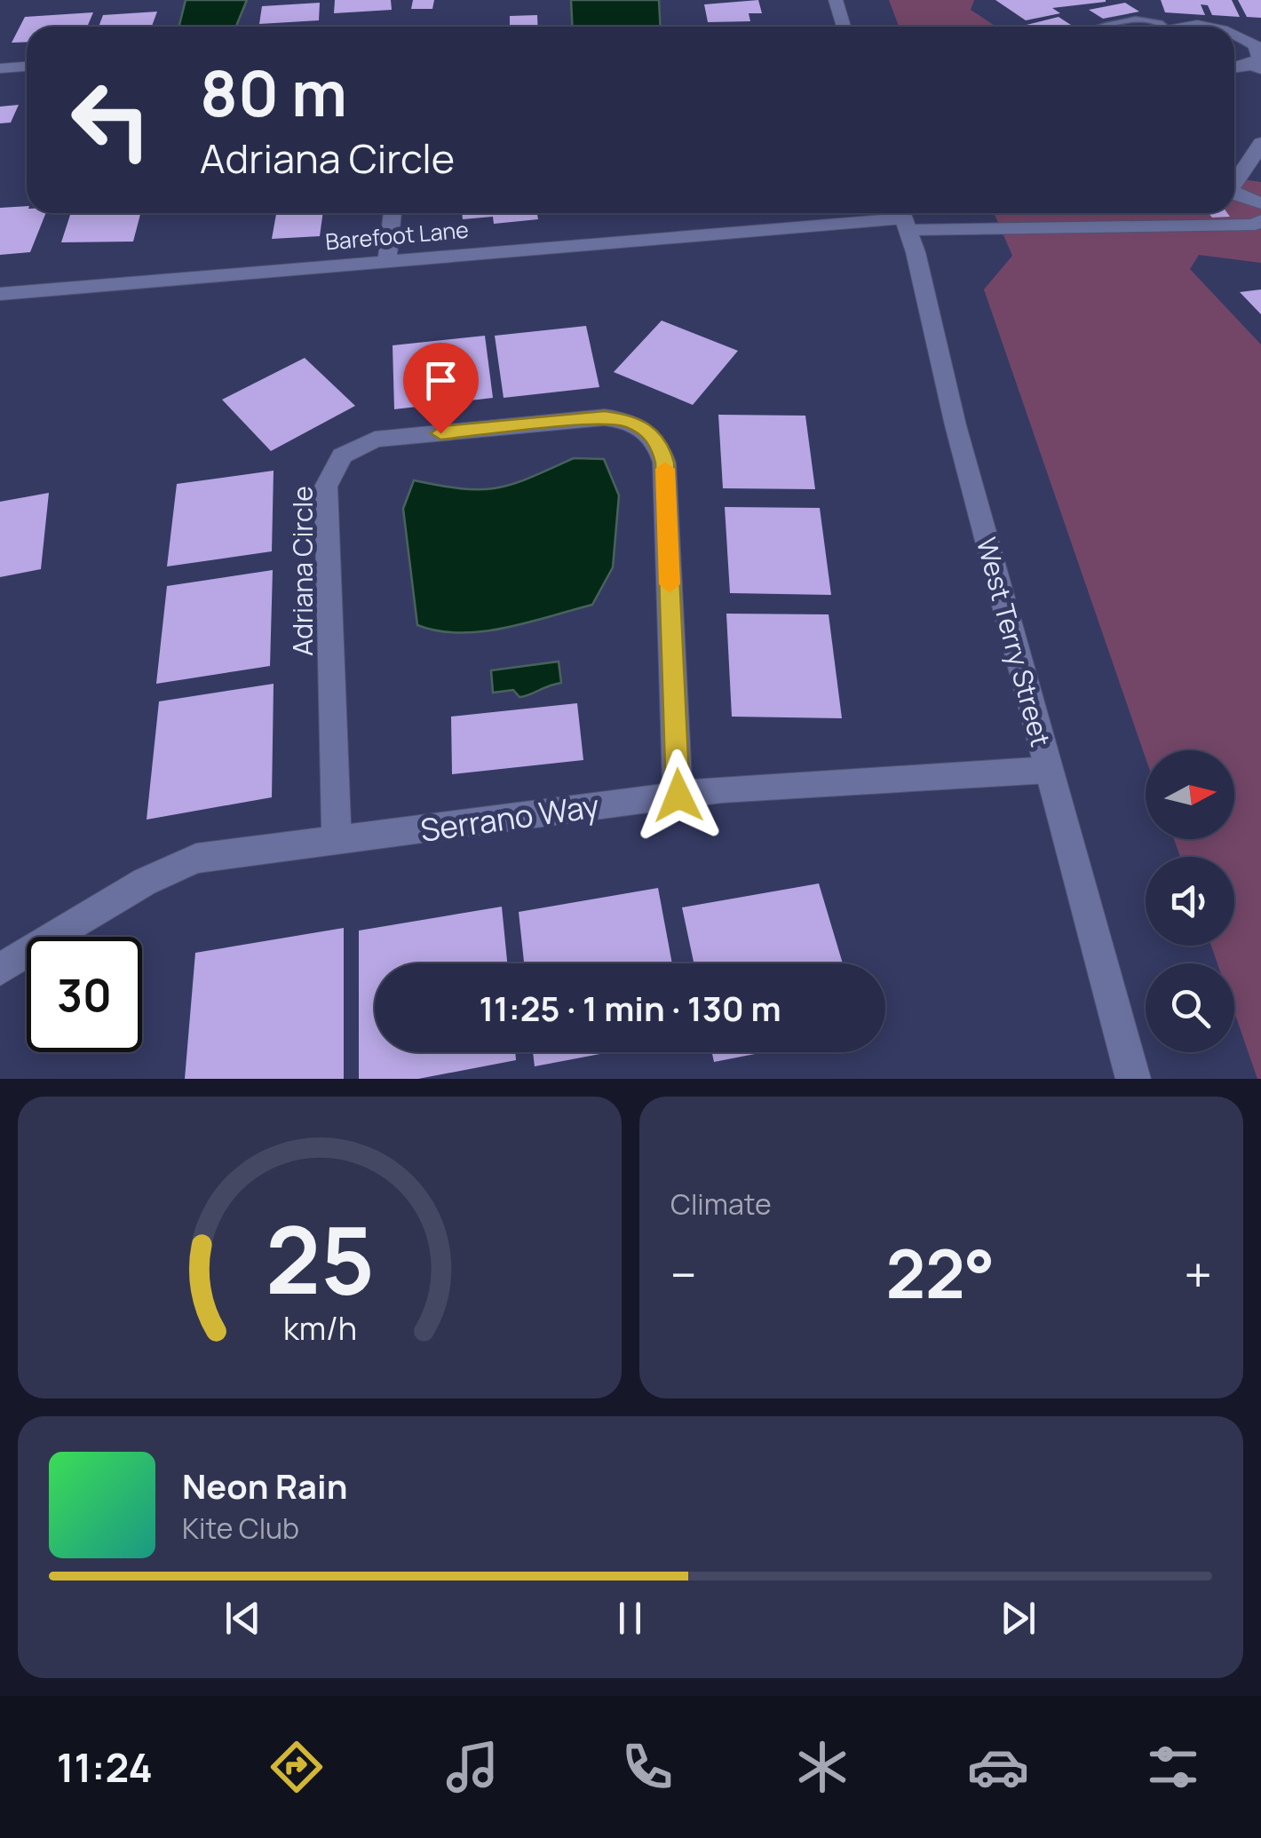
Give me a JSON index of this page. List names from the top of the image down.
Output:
{
  "streets": {
    "street": [
      "Barefoot Lane",
      "Adriana Circle",
      "West Terry Street",
      "Serrano Way"
    ]
  },
  "crossings": [
    ["Barefoot Lane", "West Terry Street"],
    ["Adriana Circle", "Serrano Way"],
    ["West Terry Street", "Serrano Way"]
  ],
  "north": "right",
  "page": {
    "turn": ["80 m", "Adriana Circle"],
    "limit": "30",
    "trip": "11:25 · 1 min · 130 m",
    "tile": "Climate",
    "heat": ["−", "22°", "+"],
    "song": ["Neon Rain", "Kite Club"],
    "tabs": "11:24",
    "gauge": ["25", "km/h"]
  }
}
